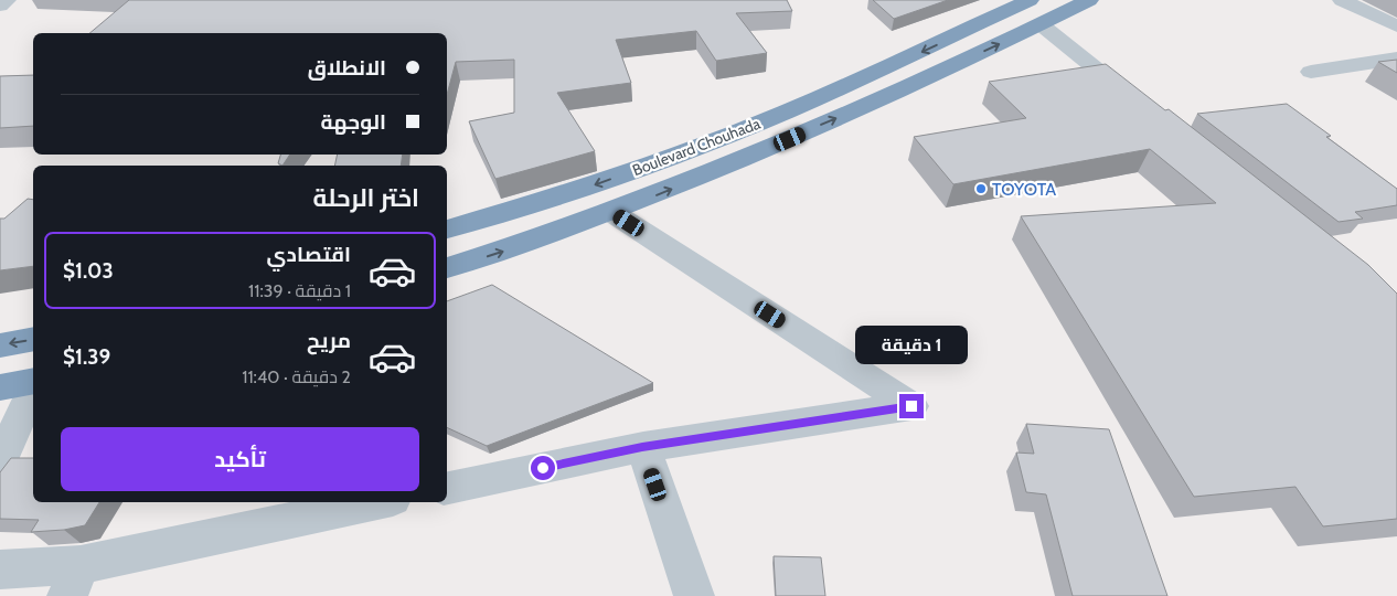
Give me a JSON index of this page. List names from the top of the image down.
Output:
{
  "streets": {
    "highway": ["Boulevard Chouhada"]
  },
  "places": ["TOYOTA"],
  "page": {
    "banner": ["الانطلاق", "الوجهة"],
    "heading": "اختر الرحلة",
    "list": [
      {
        "name": "اقتصادي",
        "note": "1 دقيقة · 11:39",
        "value": "$1.03"
      },
      {
        "name": "مريح",
        "note": "2 دقيقة · 11:40",
        "value": "$1.39"
      }
    ],
    "bubble": "1 دقيقة",
    "buttons": "تأكيد"
  }
}
